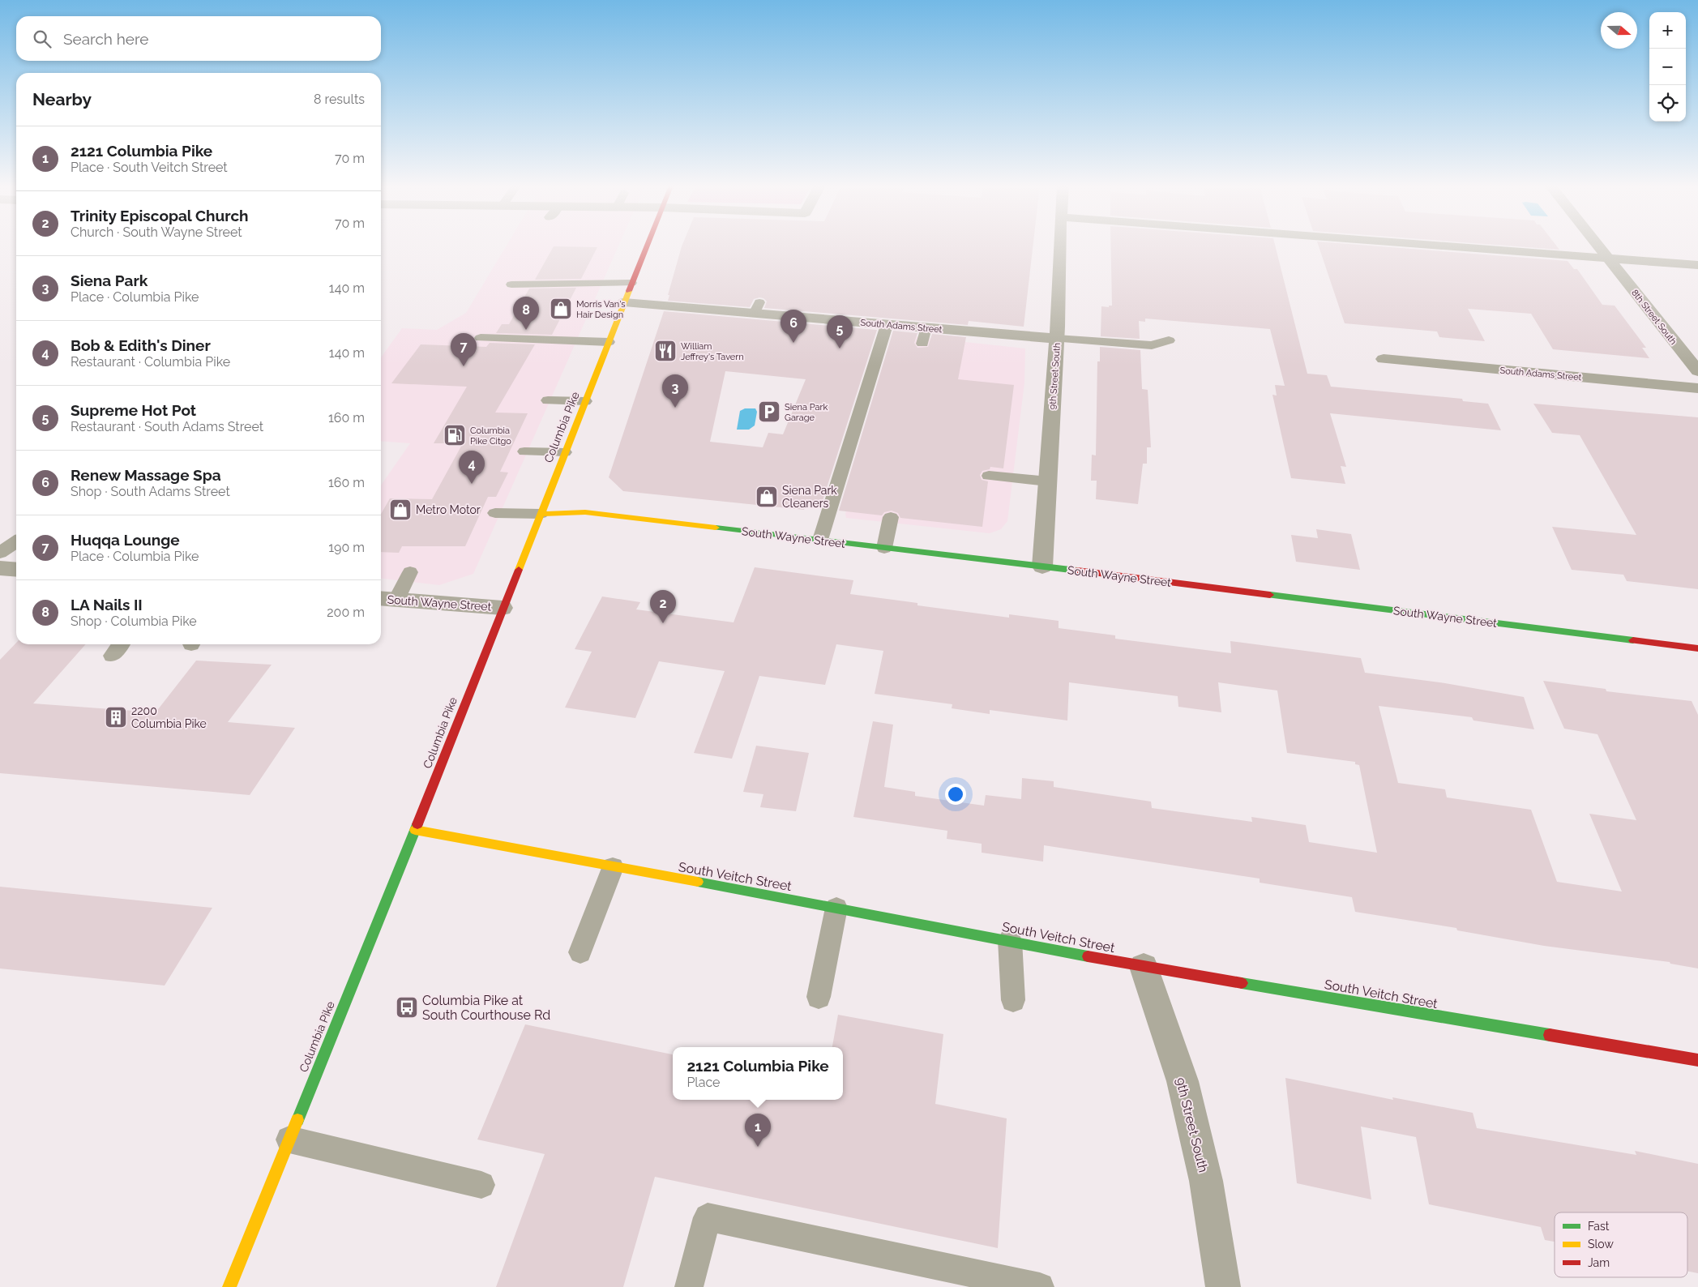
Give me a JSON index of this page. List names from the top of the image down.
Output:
{
  "streets": {
    "street": [
      "8th Street South",
      "South Adams Street",
      "9th Street South",
      "Columbia Pike",
      "South Wayne Street",
      "South Veitch Street"
    ]
  },
  "crossings": [
    ["South Adams Street", "9th Street South"],
    ["South Adams Street", "Columbia Pike"],
    ["9th Street South", "South Wayne Street"],
    ["9th Street South", "South Veitch Street"],
    ["Columbia Pike", "South Wayne Street"],
    ["Columbia Pike", "South Veitch Street"]
  ],
  "places": {
    "shop": ["Morris Van's Hair Design", "Siena Park Cleaners", "Metro Motor"],
    "restaurant": ["William Jeffrey's Tavern"],
    "parking": ["Siena Park Garage"],
    "fuel station": ["Columbia Pike Citgo"],
    "building": ["2200 Columbia Pike"],
    "bus stop": ["Columbia Pike at South Courthouse Rd"]
  },
  "legend": ["Fast", "Slow", "Jam"],
  "north": "right",
  "page": {
    "map_buttons": ["+", "−"],
    "search": "Search here",
    "heading": ["Nearby", "8 results"],
    "list": [
      {
        "mark": "1",
        "name": "2121 Columbia Pike",
        "note": "Place · South Veitch Street",
        "value": "70 m"
      },
      {
        "mark": "2",
        "name": "Trinity Episcopal Church",
        "note": "Church · South Wayne Street",
        "value": "70 m"
      },
      {
        "mark": "3",
        "name": "Siena Park",
        "note": "Place · Columbia Pike",
        "value": "140 m"
      },
      {
        "mark": "4",
        "name": "Bob & Edith's Diner",
        "note": "Restaurant · Columbia Pike",
        "value": "140 m"
      },
      {
        "mark": "5",
        "name": "Supreme Hot Pot",
        "note": "Restaurant · South Adams Street",
        "value": "160 m"
      },
      {
        "mark": "6",
        "name": "Renew Massage Spa",
        "note": "Shop · South Adams Street",
        "value": "160 m"
      },
      {
        "mark": "7",
        "name": "Huqqa Lounge",
        "note": "Place · Columbia Pike",
        "value": "190 m"
      },
      {
        "mark": "8",
        "name": "LA Nails II",
        "note": "Shop · Columbia Pike",
        "value": "200 m"
      }
    ],
    "pins": [
      "8",
      "6",
      "5",
      "7",
      "3",
      "4",
      "2",
      "1"
    ],
    "popup": ["2121 Columbia Pike", "Place"]
  }
}
